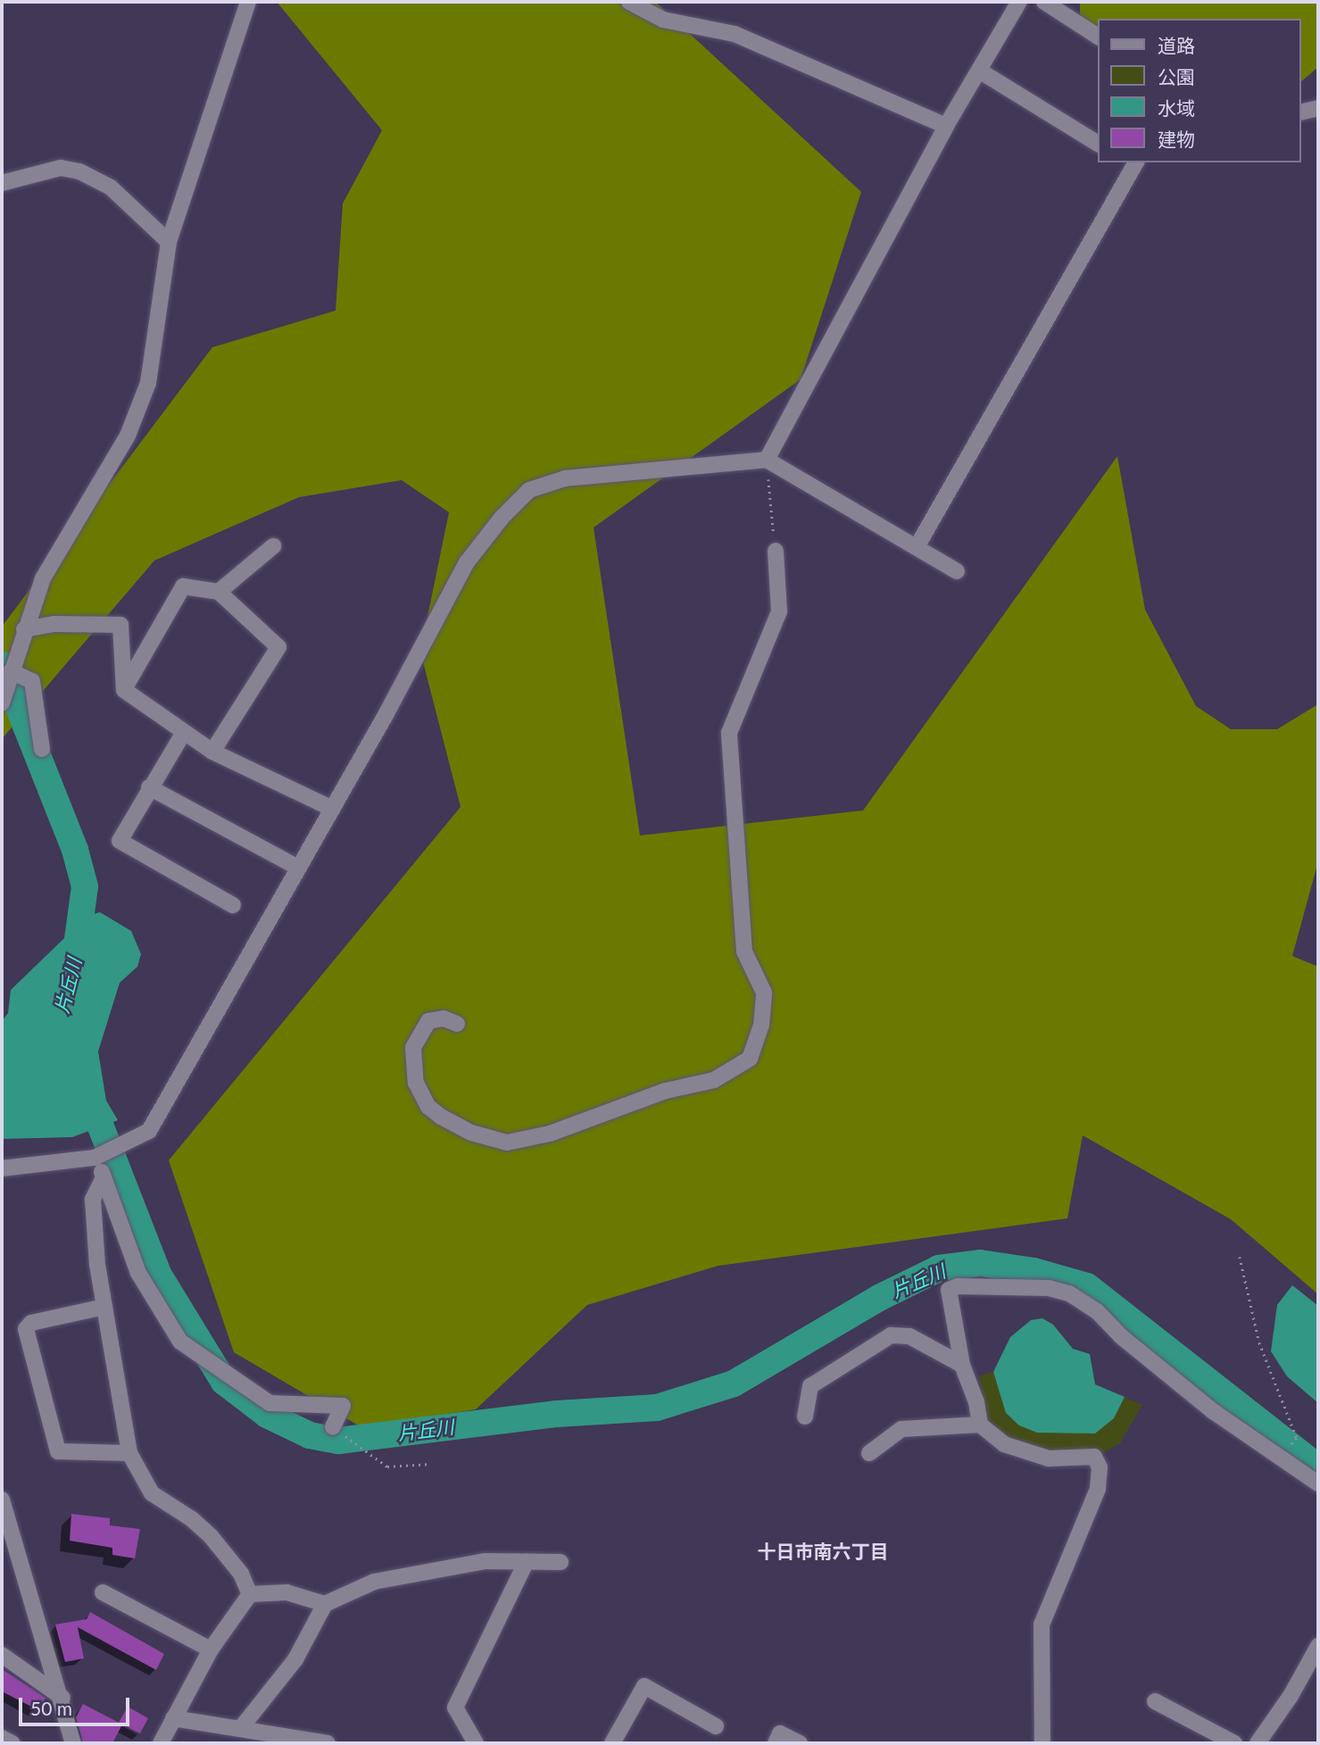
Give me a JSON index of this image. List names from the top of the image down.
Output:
{
  "districts": ["十日市南六丁目"],
  "water": ["片丘川"],
  "legend": [
    "道路",
    "公園",
    "水域",
    "建物"
  ],
  "scale_bar": "50 m"
}
